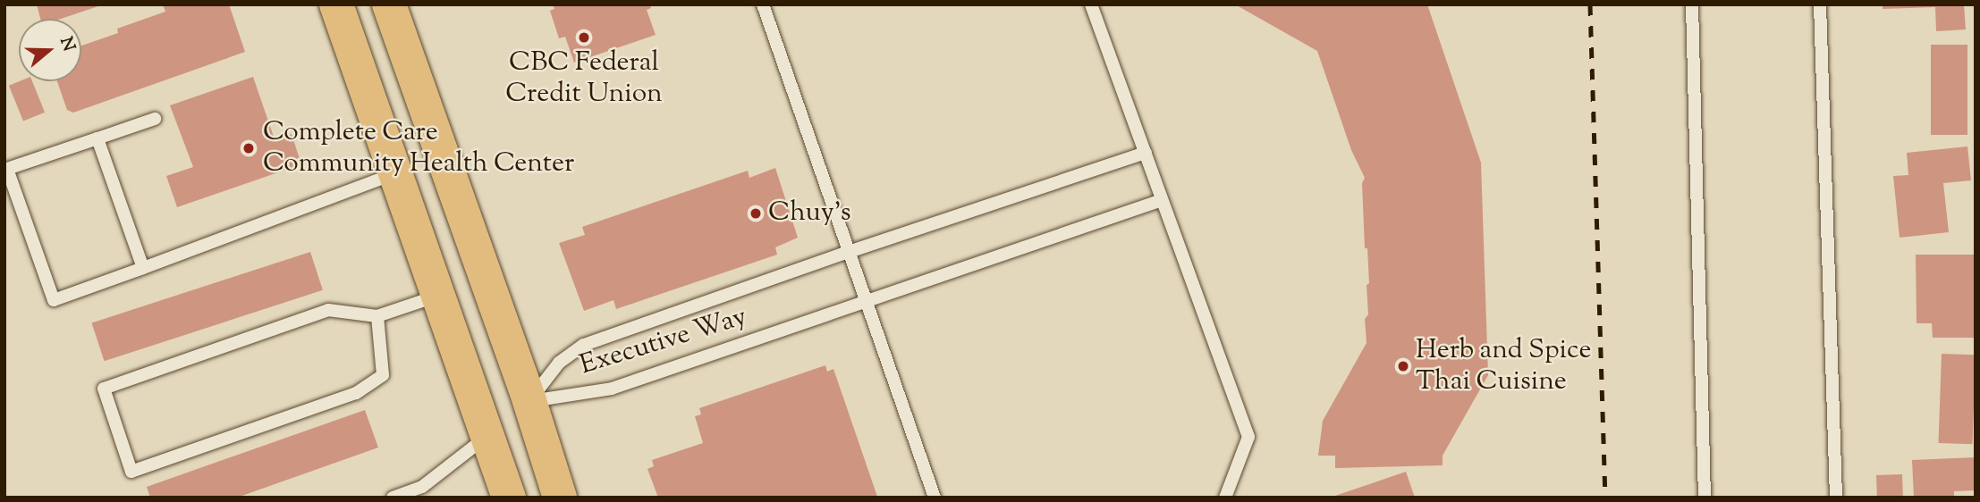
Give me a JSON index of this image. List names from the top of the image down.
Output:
{
  "streets": {
    "lane": ["Executive Way"]
  },
  "places": [
    "CBC Federal Credit Union",
    "Complete Care Community Health Center",
    "Chuy's",
    "Herb and Spice Thai Cuisine"
  ],
  "north": "right"
}
